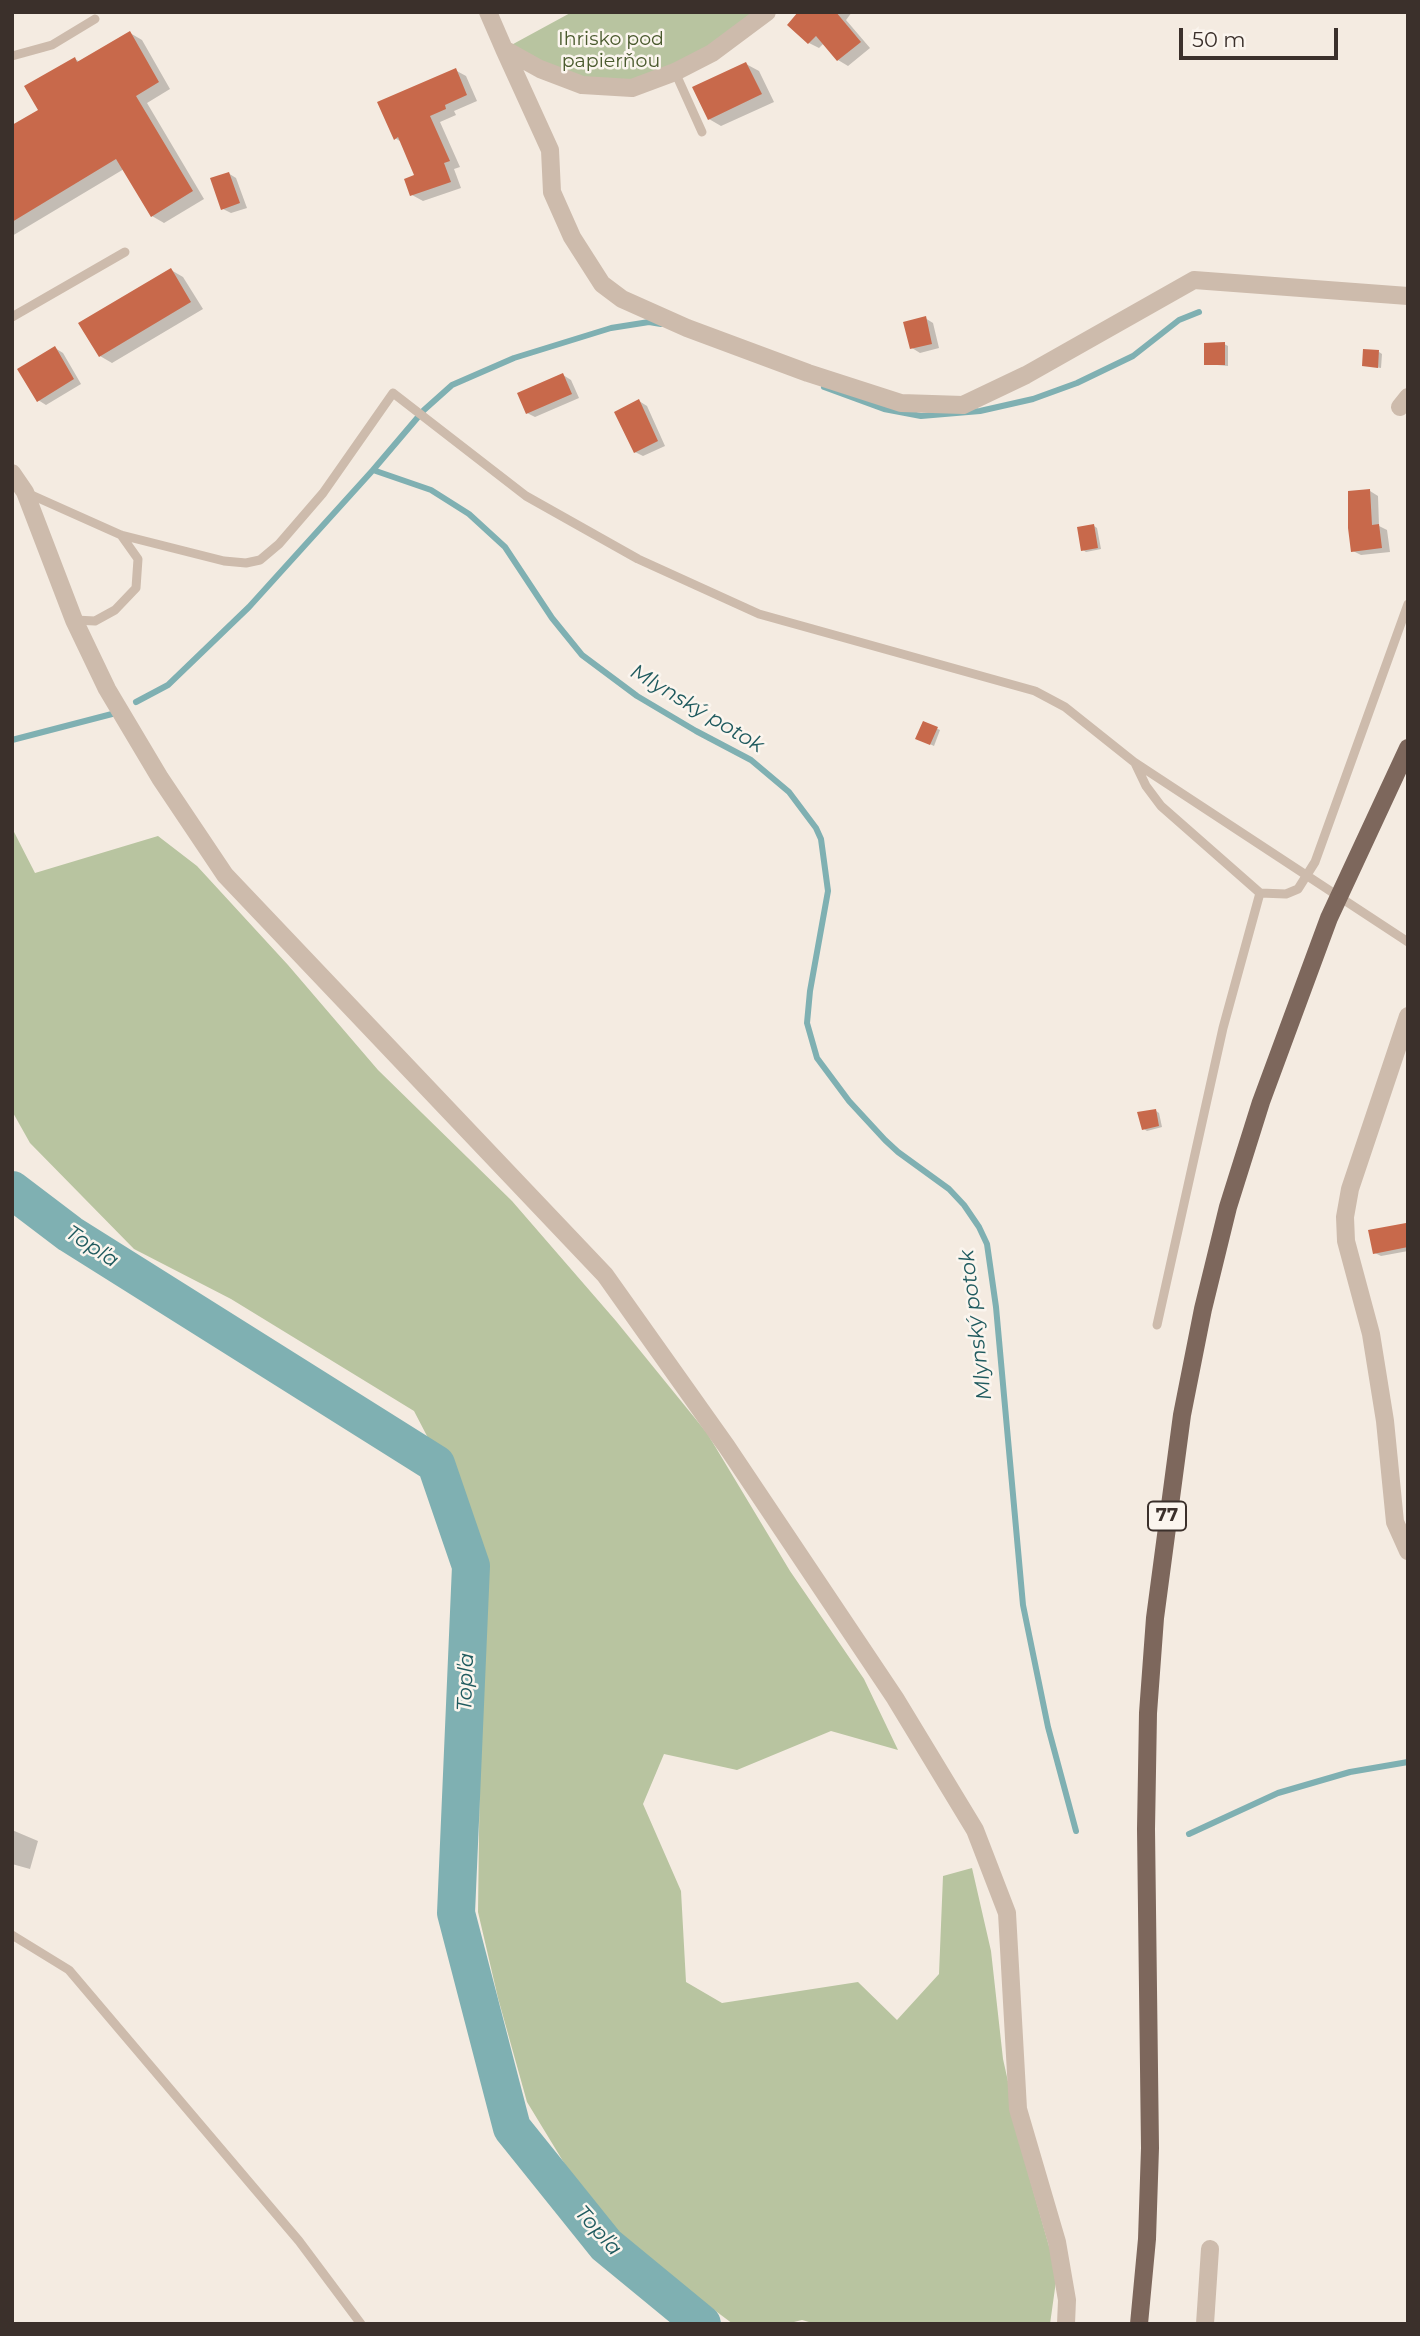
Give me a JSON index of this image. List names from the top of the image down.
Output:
{
  "streets": {
    "main road": ["77"]
  },
  "water": ["Mlynský potok", "Topľa"],
  "parks": ["Ihrisko pod papierňou"],
  "scale_bar": "50 m"
}
